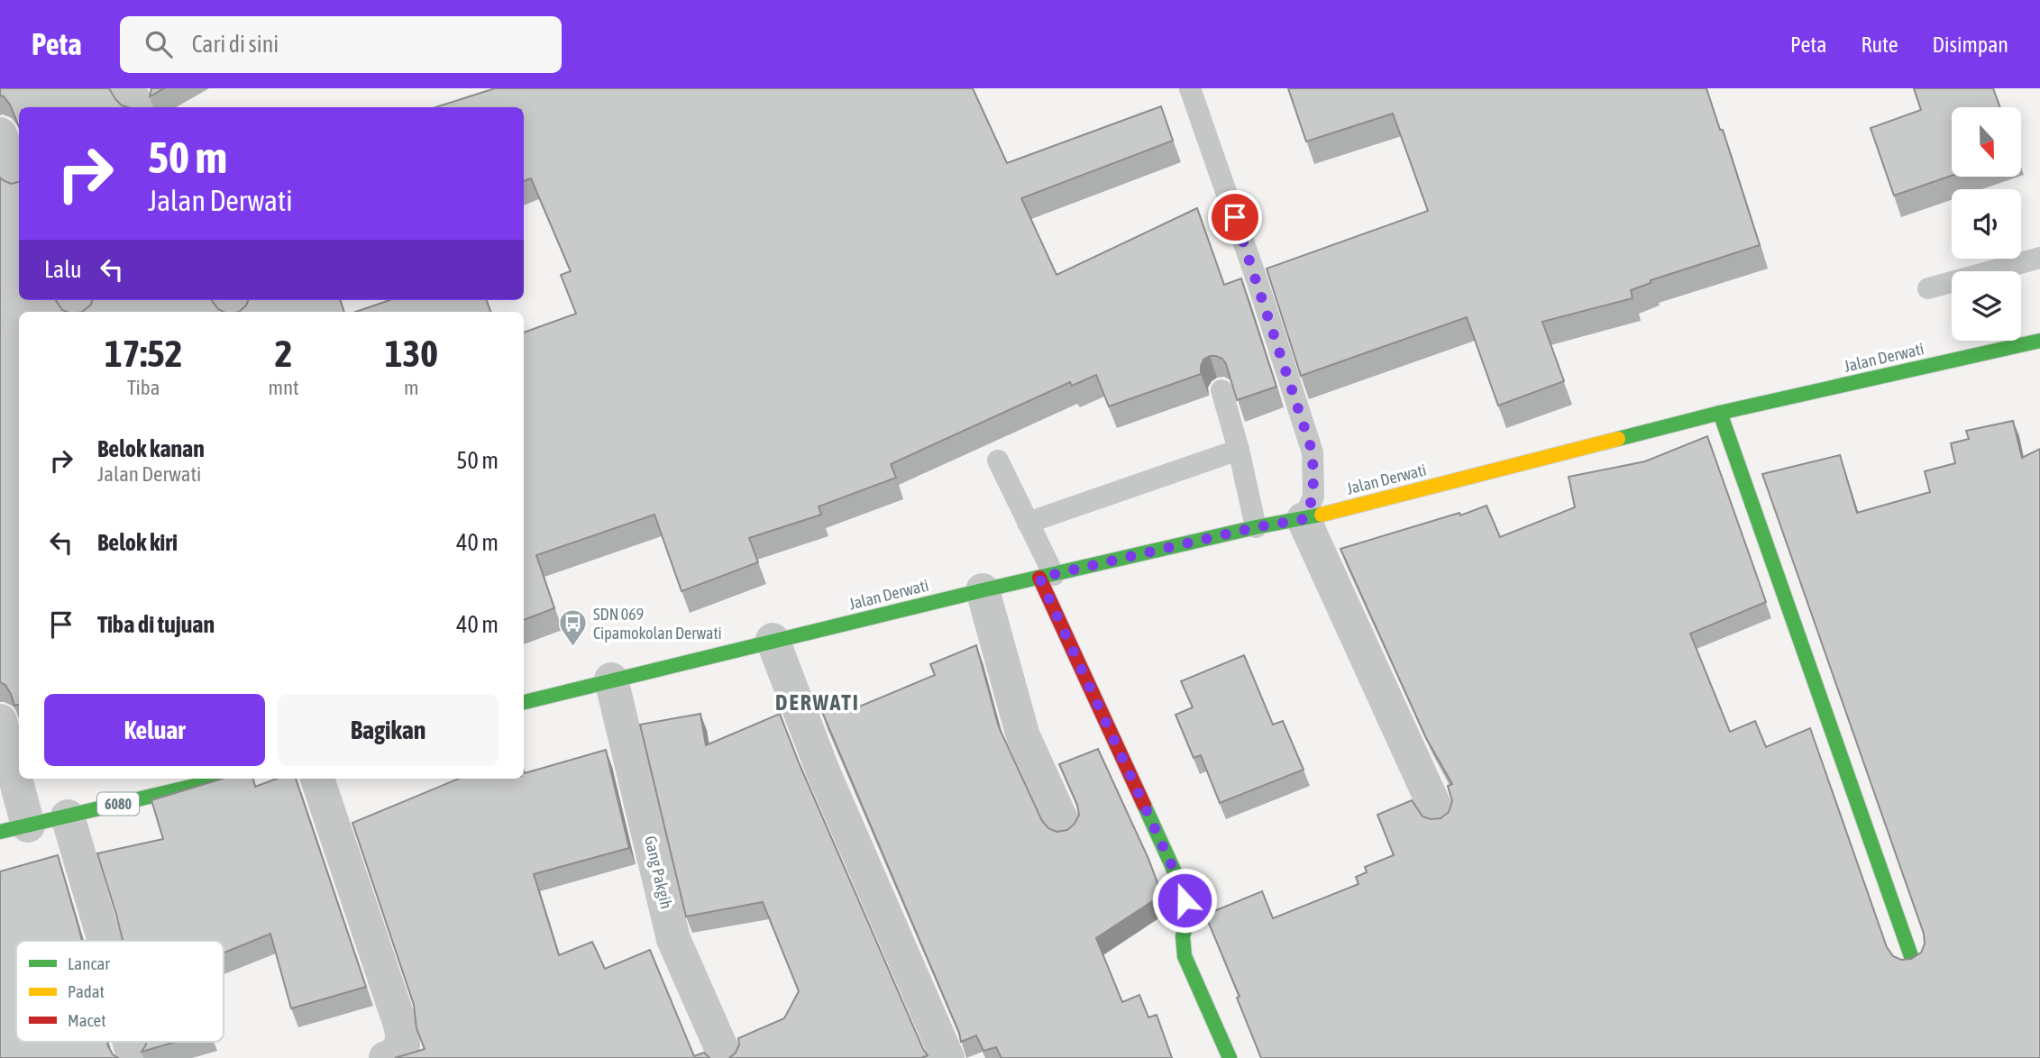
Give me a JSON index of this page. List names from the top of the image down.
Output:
{
  "streets": {
    "main road": ["Jalan Derwati", "6080"],
    "street": ["Gang Pakgih"]
  },
  "crossings": [
    ["Jalan Derwati", "Gang Pakgih"]
  ],
  "districts": ["DERWATI"],
  "places": {
    "bus stop": ["SDN 069 Cipamokolan Derwati"]
  },
  "legend": ["Lancar", "Padat", "Macet"],
  "north": "bottom",
  "page": {
    "header": "Peta",
    "search": "Cari di sini",
    "nav": ["Peta", "Rute", "Disimpan"],
    "turn": ["50 m", "Jalan Derwati"],
    "then": "Lalu",
    "eta": [
      "17:52",
      "Tiba",
      "2",
      "mnt",
      "130",
      "m"
    ],
    "list": [
      {
        "name": "Belok kanan",
        "note": "Jalan Derwati",
        "value": "50 m"
      },
      {
        "name": "Belok kiri",
        "value": "40 m"
      },
      {
        "name": "Tiba di tujuan",
        "value": "40 m"
      }
    ],
    "buttons": ["Keluar", "Bagikan"]
  }
}
